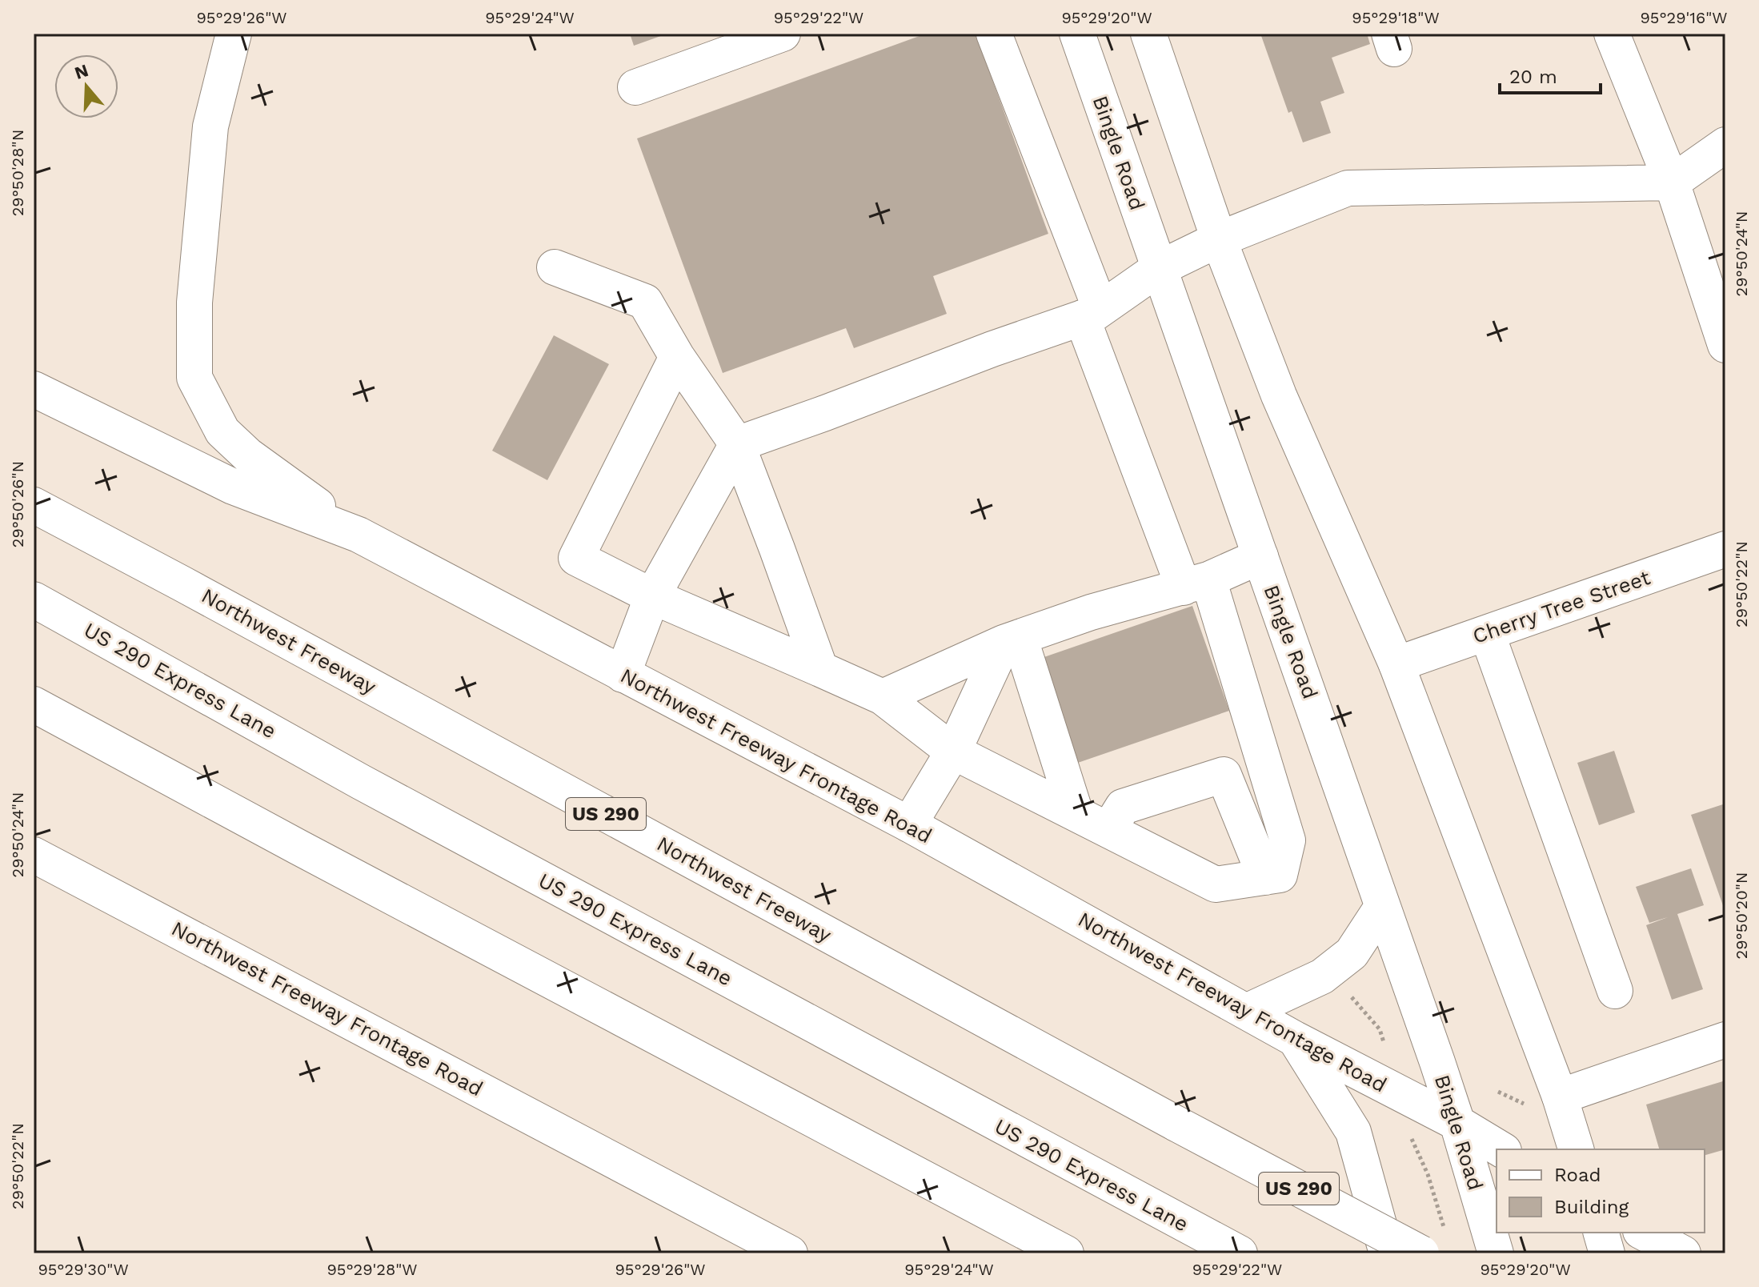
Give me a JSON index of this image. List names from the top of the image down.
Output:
{
  "streets": {
    "main road": [
      "Bingle Road",
      "Cherry Tree Street",
      "Northwest Freeway",
      "US 290 Express Lane",
      "Northwest Freeway Frontage Road",
      "US 290"
    ]
  },
  "crossings": [
    ["Bingle Road", "Northwest Freeway Frontage Road"]
  ],
  "legend": ["Road", "Building"],
  "scale_bar": "20 m",
  "north": "top",
  "coordinates": [
    "95°29'26\"W",
    "95°29'24\"W",
    "95°29'22\"W",
    "95°29'20\"W",
    "95°29'18\"W",
    "95°29'16\"W",
    "29°50'28\"N",
    "29°50'24\"N",
    "29°50'26\"N",
    "29°50'22\"N",
    "29°50'20\"N",
    "95°29'30\"W",
    "95°29'28\"W"
  ]
}
